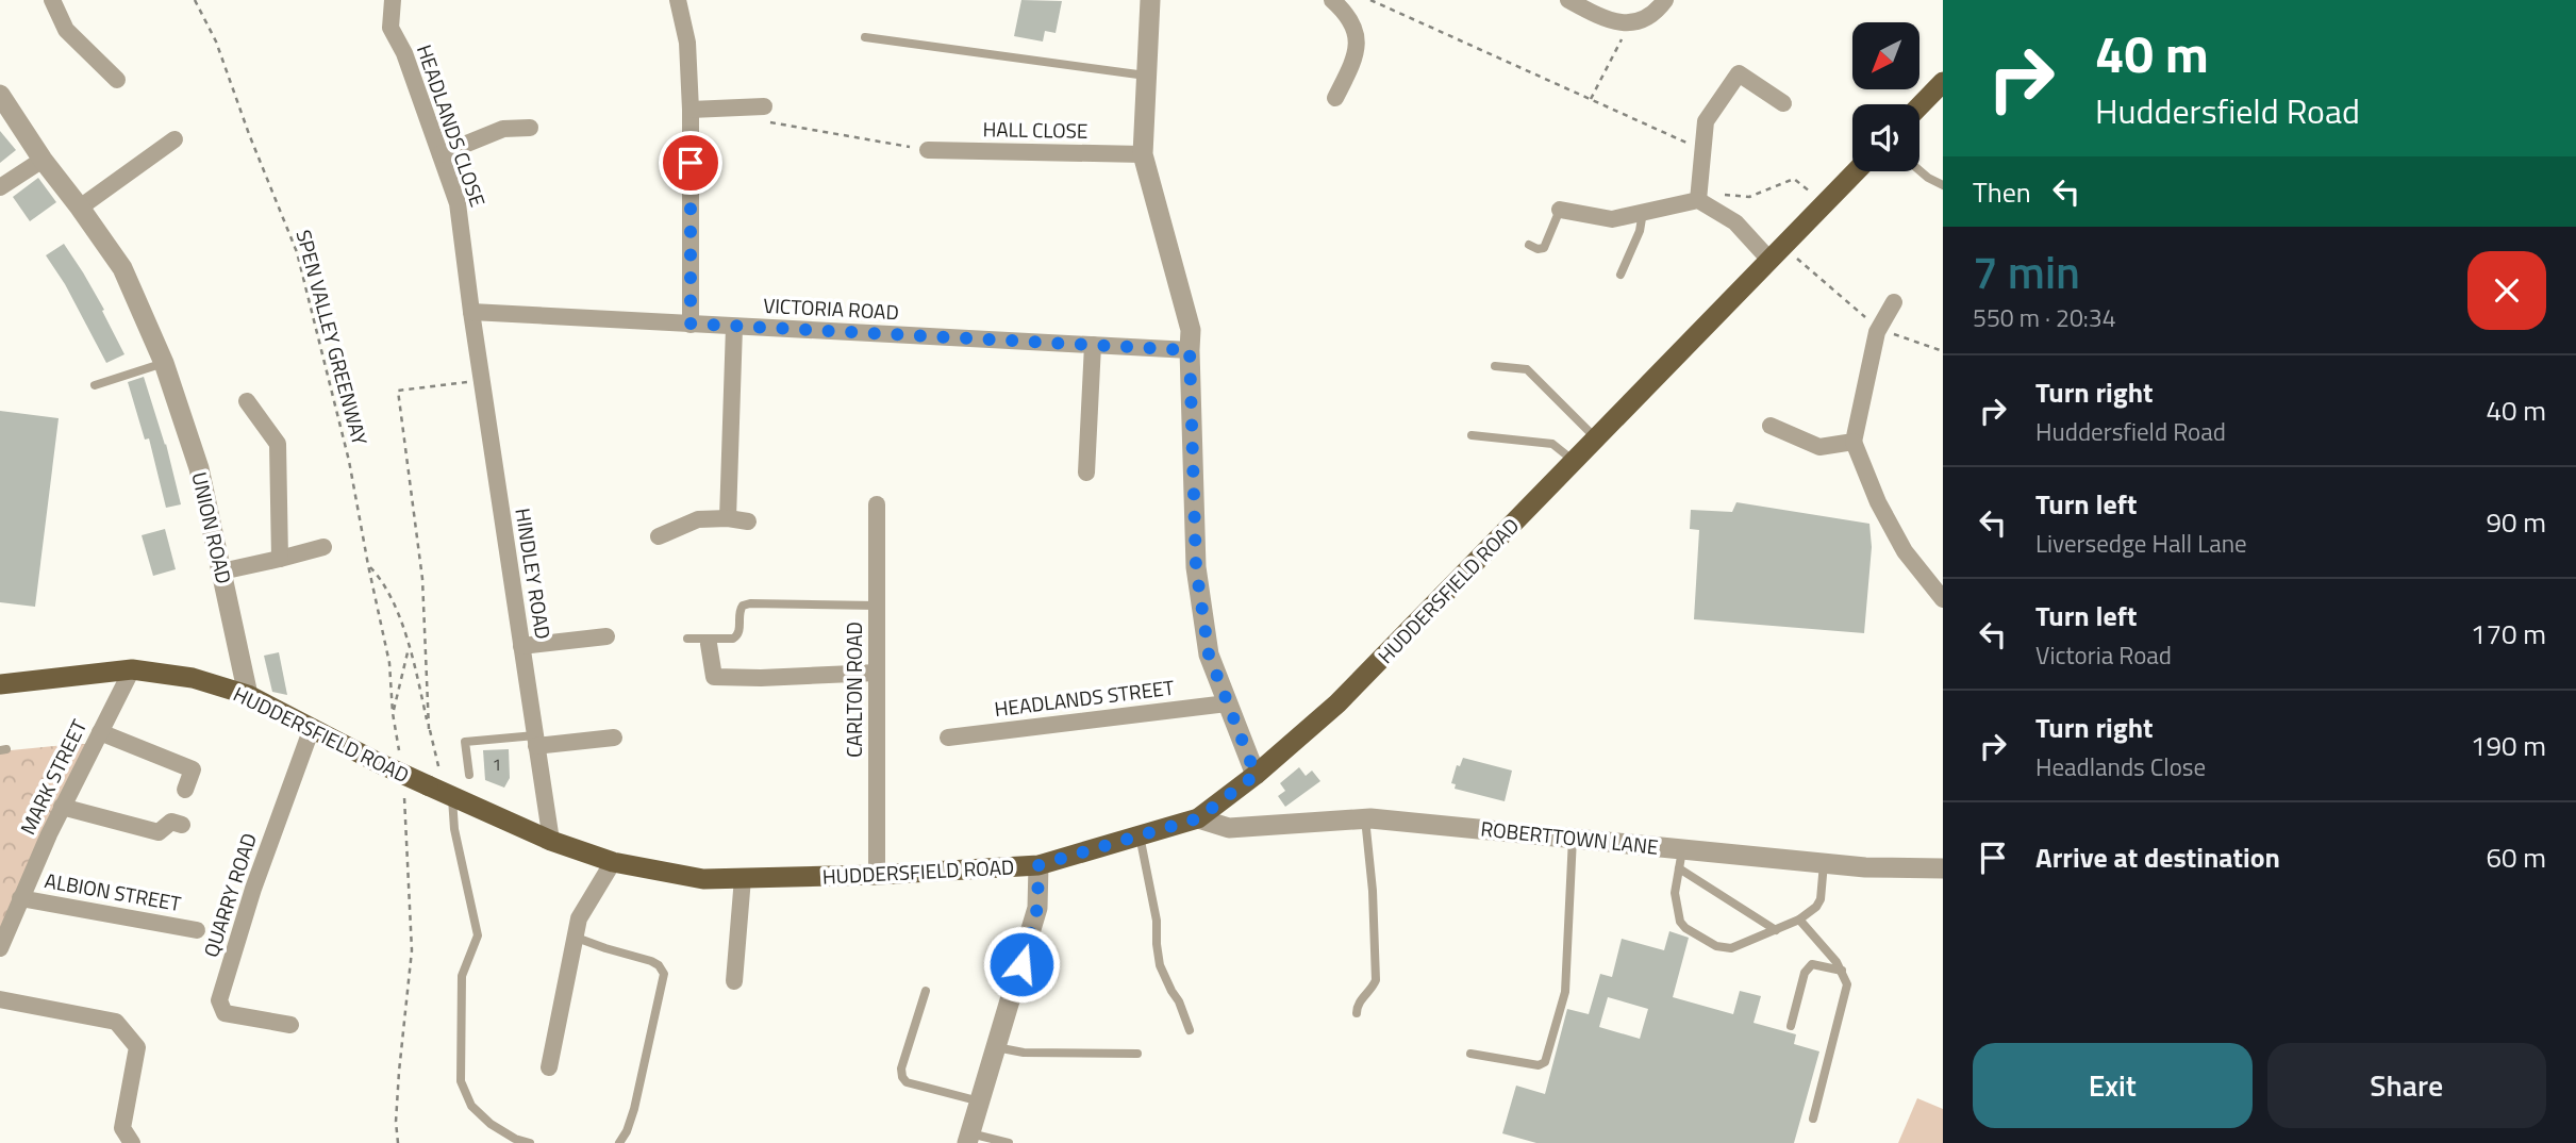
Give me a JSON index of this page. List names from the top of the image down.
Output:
{
  "streets": {
    "main road": ["HUDDERSFIELD ROAD"],
    "street": [
      "HEADLANDS CLOSE",
      "HALL CLOSE",
      "VICTORIA ROAD",
      "UNION ROAD",
      "HINDLEY ROAD",
      "CARLTON ROAD",
      "HEADLANDS STREET",
      "MARK STREET",
      "ROBERTTOWN LANE",
      "ALBION STREET",
      "QUARRY ROAD"
    ],
    "path": ["SPEN VALLEY GREENWAY"]
  },
  "crossings": [
    ["HEADLANDS CLOSE", "VICTORIA ROAD"],
    ["HEADLANDS CLOSE", "HINDLEY ROAD"],
    ["VICTORIA ROAD", "HINDLEY ROAD"],
    ["SPEN VALLEY GREENWAY", "HUDDERSFIELD ROAD"],
    ["UNION ROAD", "HUDDERSFIELD ROAD"],
    ["HINDLEY ROAD", "HUDDERSFIELD ROAD"],
    ["HUDDERSFIELD ROAD", "CARLTON ROAD"],
    ["HUDDERSFIELD ROAD", "MARK STREET"],
    ["HUDDERSFIELD ROAD", "ROBERTTOWN LANE"],
    ["HUDDERSFIELD ROAD", "QUARRY ROAD"],
    ["MARK STREET", "ALBION STREET"]
  ],
  "house_numbers": ["1"],
  "north": "bottom left",
  "page": {
    "turn": ["40 m", "Huddersfield Road"],
    "then": "Then",
    "heading": ["7 min", "550 m · 20:34"],
    "list": [
      {
        "name": "Turn right",
        "note": "Huddersfield Road",
        "value": "40 m"
      },
      {
        "name": "Turn left",
        "note": "Liversedge Hall Lane",
        "value": "90 m"
      },
      {
        "name": "Turn left",
        "note": "Victoria Road",
        "value": "170 m"
      },
      {
        "name": "Turn right",
        "note": "Headlands Close",
        "value": "190 m"
      },
      {
        "name": "Arrive at destination",
        "value": "60 m"
      }
    ],
    "buttons": ["Exit", "Share"]
  }
}
